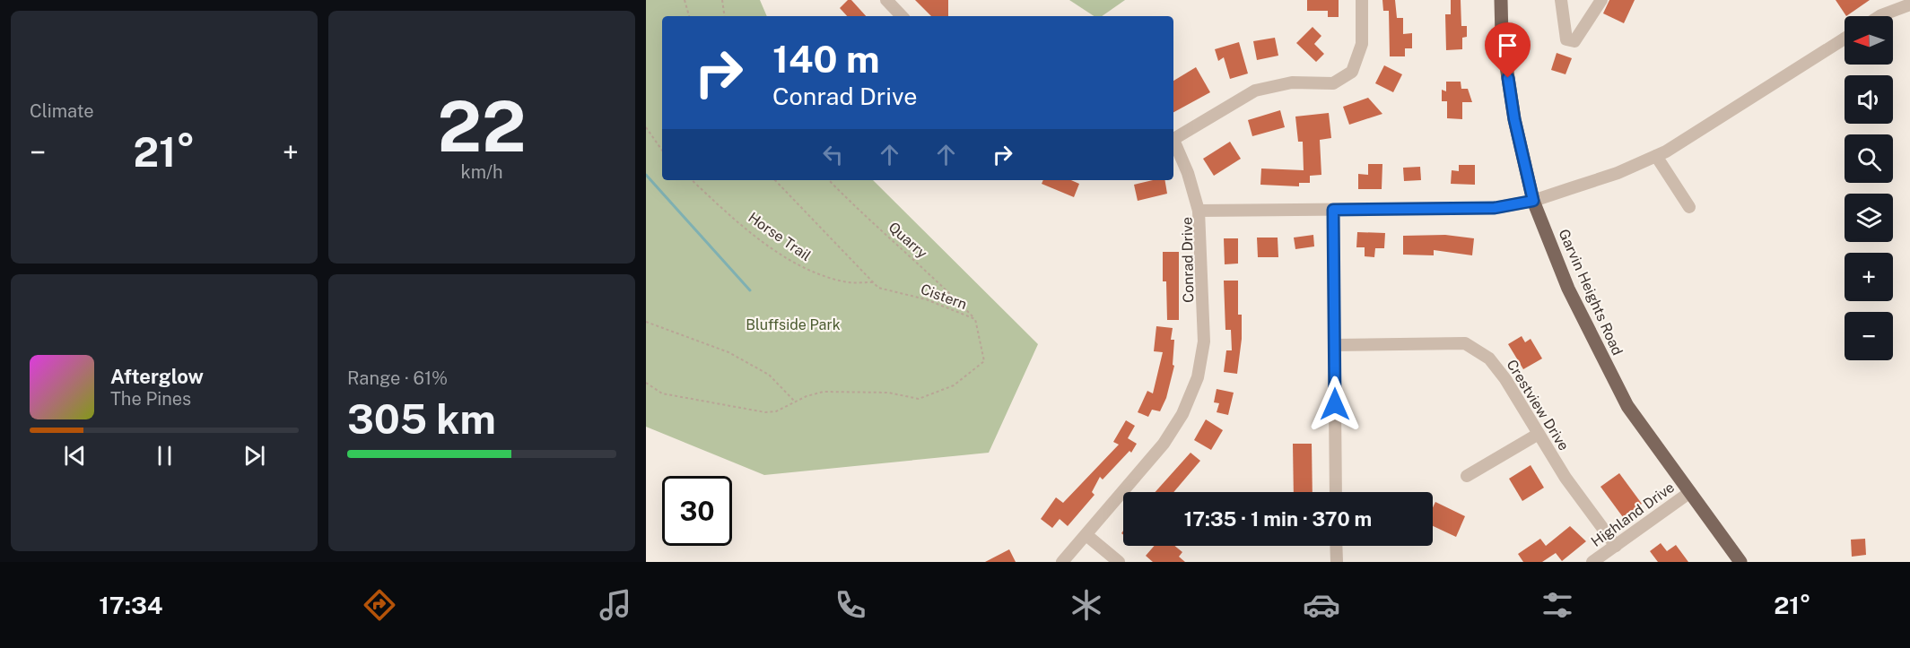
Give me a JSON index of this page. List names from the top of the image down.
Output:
{
  "streets": {
    "main road": ["Garvin Heights Road"],
    "street": ["Conrad Drive", "Crestview Drive", "Highland Drive"],
    "path": ["Horse Trail", "Quarry", "Cistern"]
  },
  "crossings": [
    ["Horse Trail", "Cistern"],
    ["Quarry", "Cistern"],
    ["Conrad Drive", "Garvin Heights Road"],
    ["Garvin Heights Road", "Highland Drive"],
    ["Crestview Drive", "Highland Drive"]
  ],
  "parks": ["Bluffside Park"],
  "north": "left",
  "page": {
    "tile": [
      "Climate",
      ["22", "km/h"],
      ["Range · 61%", "305 km"]
    ],
    "map_buttons": ["+", "−"],
    "turn": ["140 m", "Conrad Drive"],
    "heat": ["−", "21°", "+"],
    "song": ["Afterglow", "The Pines"],
    "limit": "30",
    "trip": "17:35 · 1 min · 370 m",
    "tabs": ["17:34", "21°"]
  }
}
